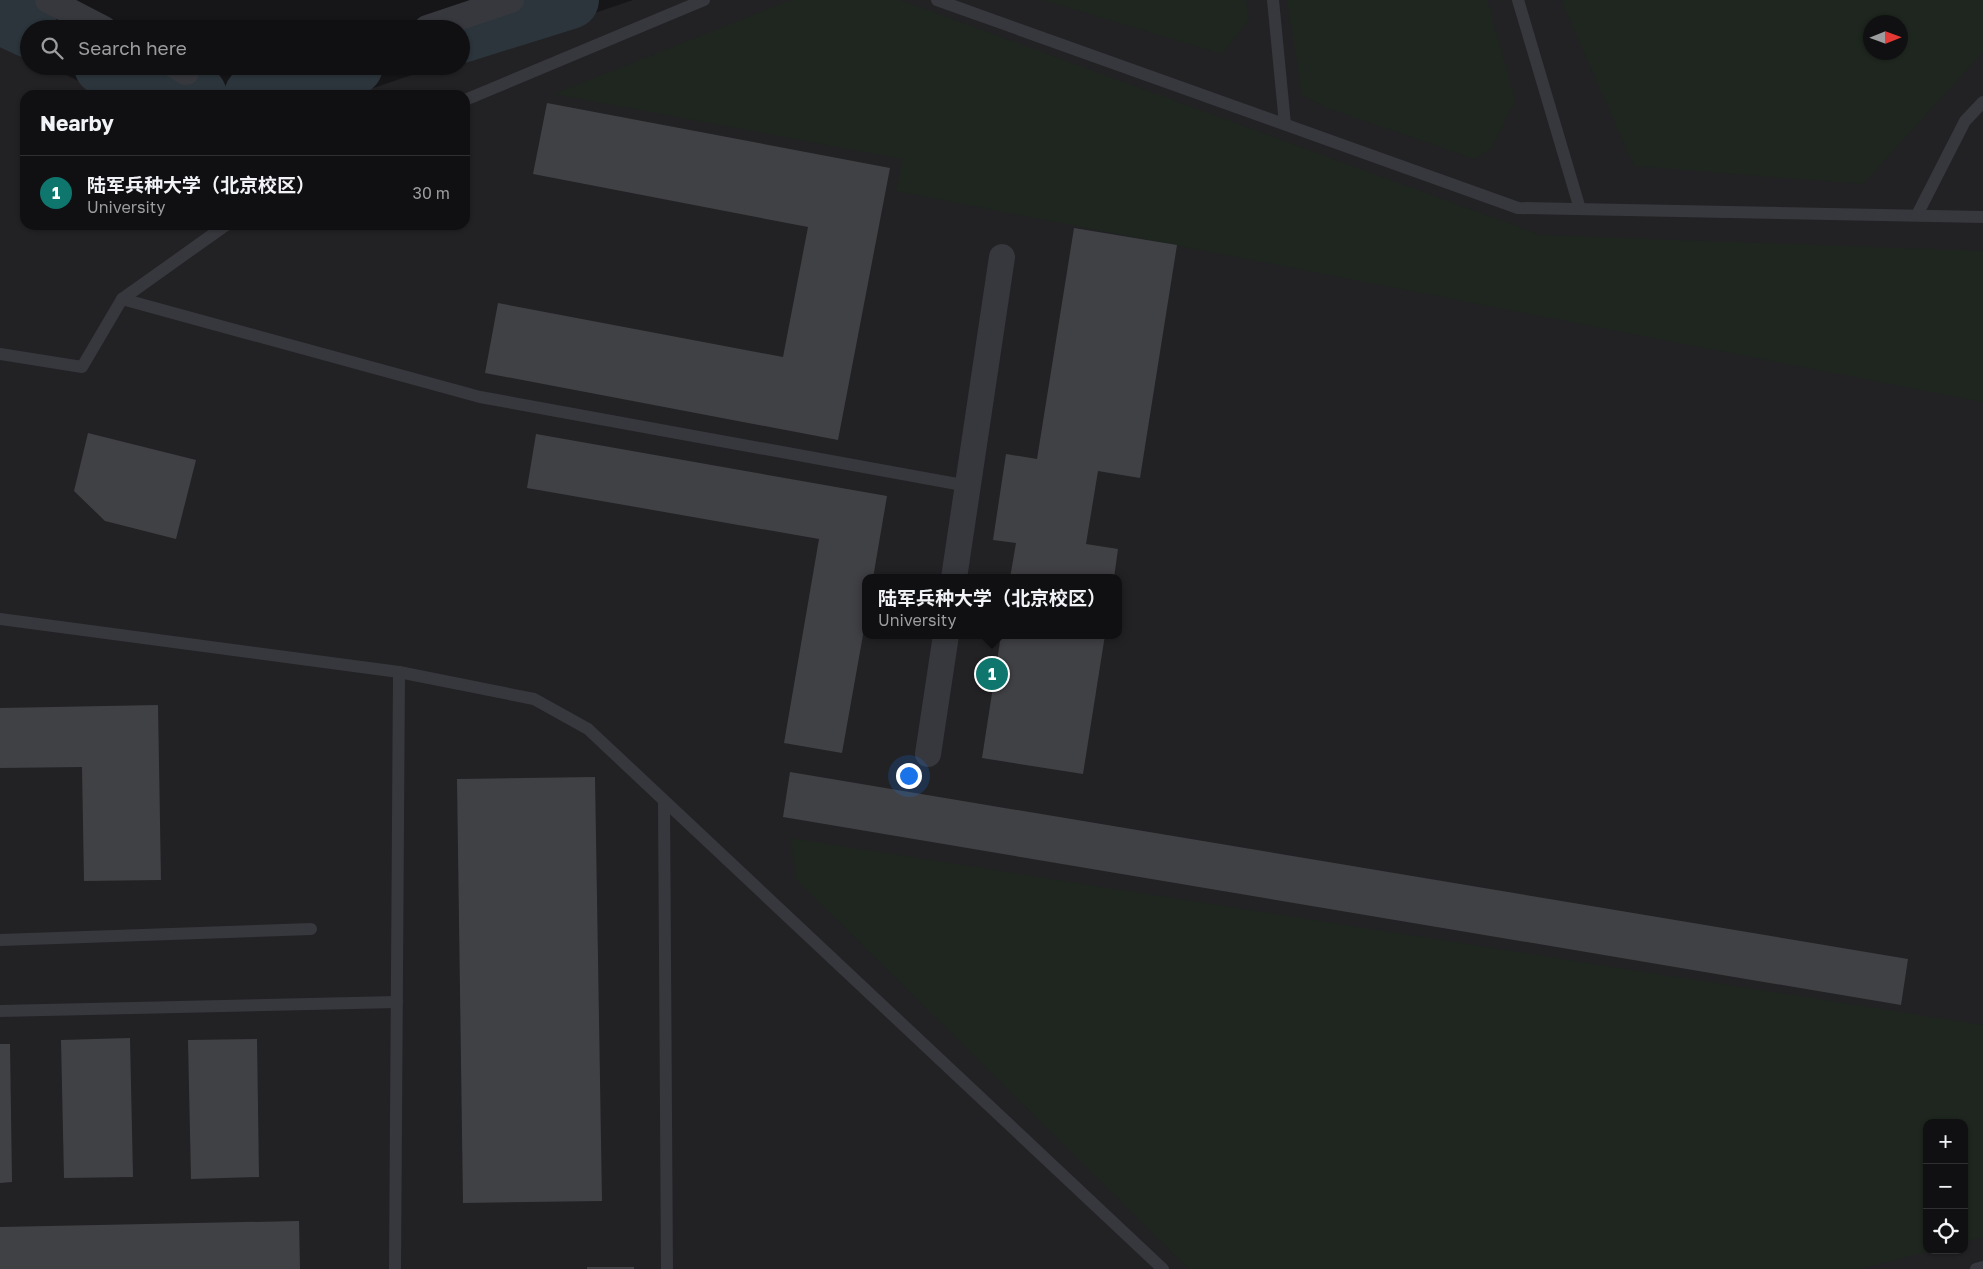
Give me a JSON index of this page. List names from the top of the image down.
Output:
{
  "north": "right",
  "page": {
    "search": "Search here",
    "heading": "Nearby",
    "list": [
      {
        "mark": "1",
        "name": "陆军兵种大学（北京校区）",
        "note": "University",
        "value": "30 m"
      }
    ],
    "popup": ["陆军兵种大学（北京校区）", "University"],
    "pins": "1",
    "map_buttons": ["+", "−"]
  }
}
